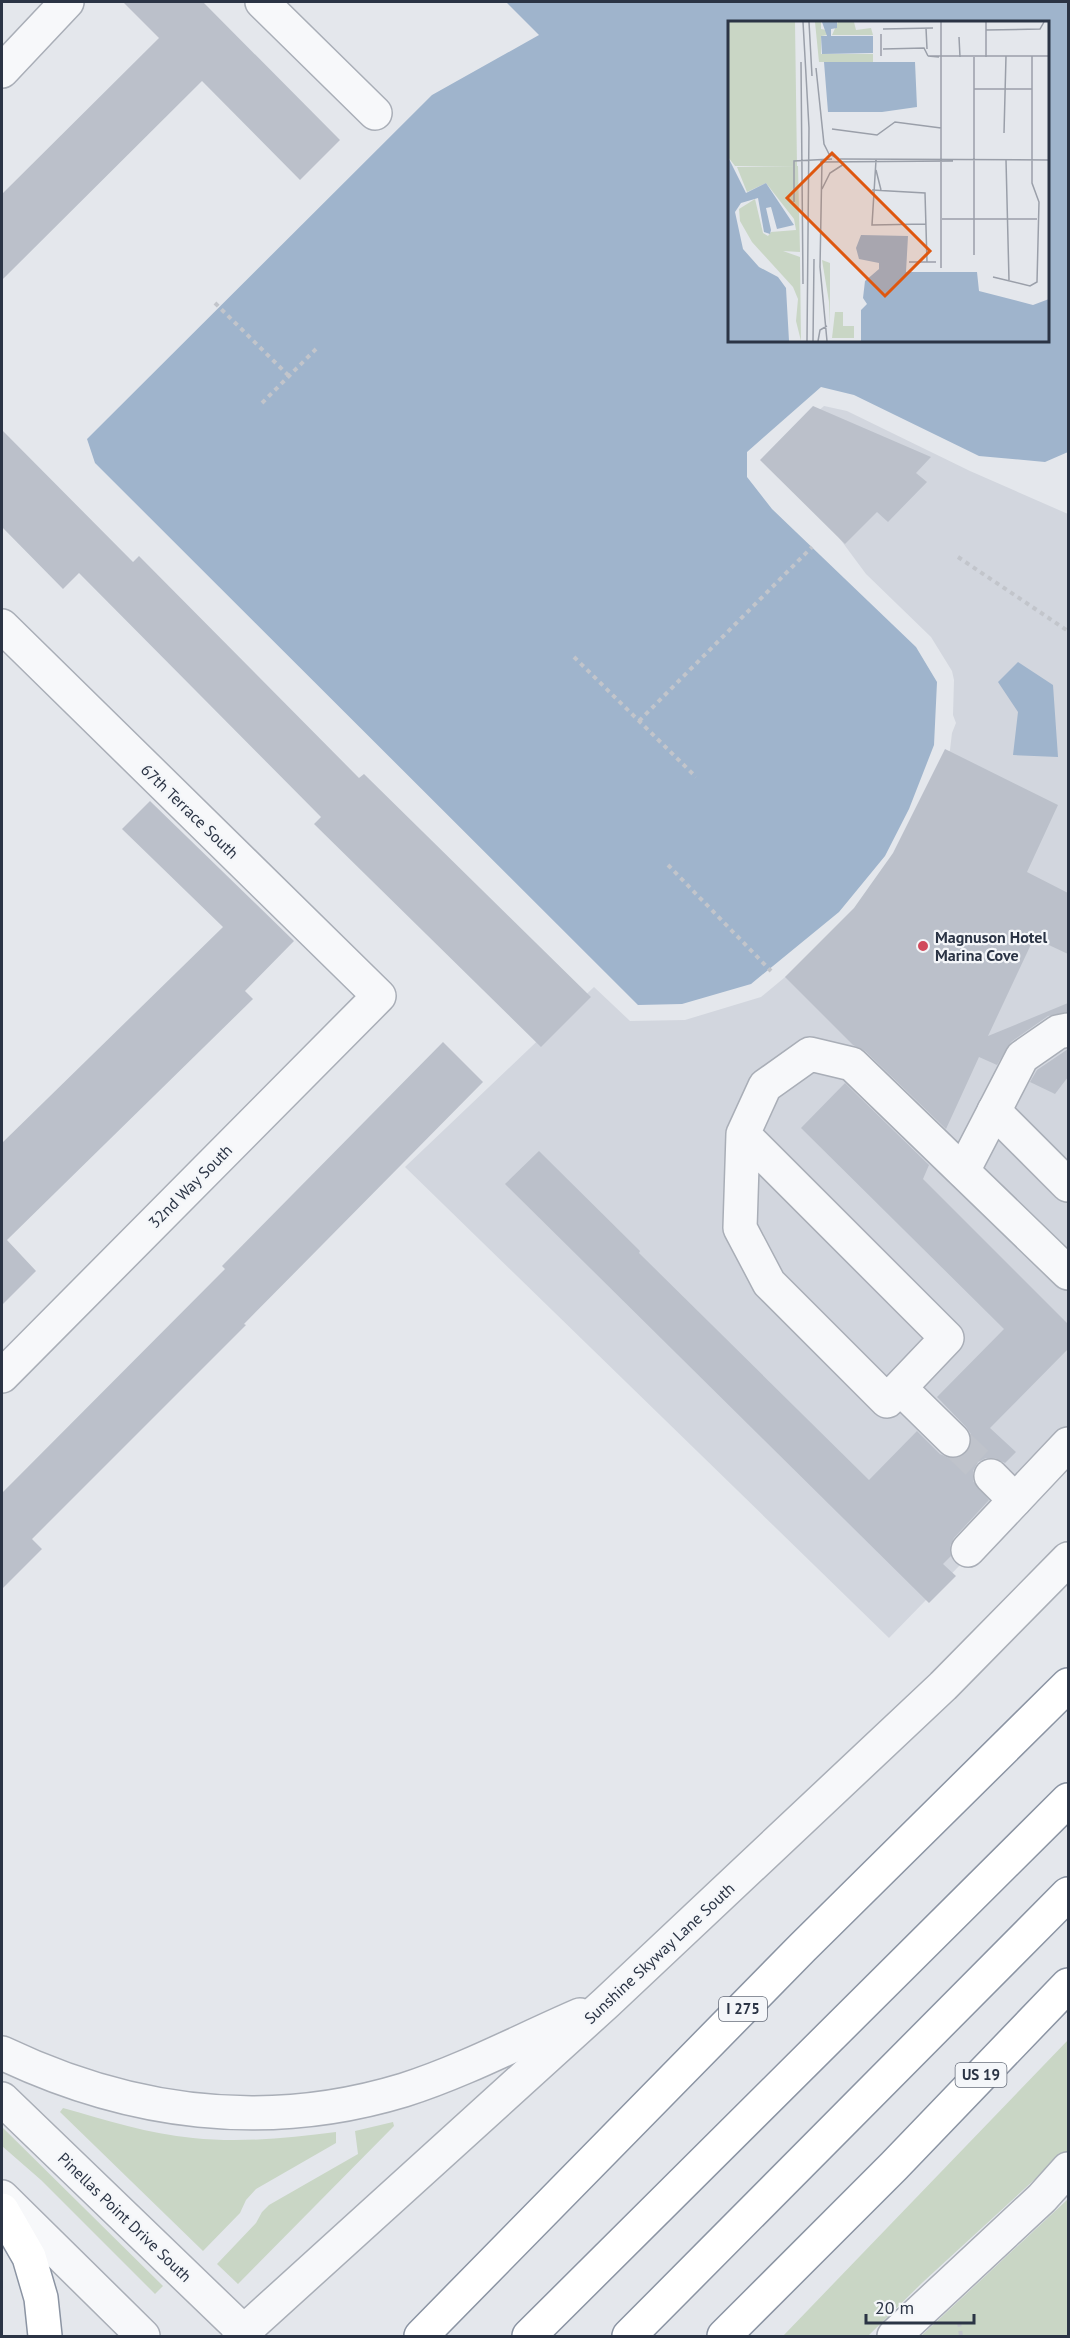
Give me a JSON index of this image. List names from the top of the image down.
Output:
{
  "streets": {
    "highway": ["I 275", "US 19"],
    "street": [
      "67th Terrace South",
      "32nd Way South",
      "Sunshine Skyway Lane South",
      "Pinellas Point Drive South"
    ]
  },
  "crossings": [
    ["67th Terrace South", "32nd Way South"],
    ["Sunshine Skyway Lane South", "Pinellas Point Drive South"]
  ],
  "places": ["Magnuson Hotel Marina Cove"],
  "scale_bar": "20 m"
}
